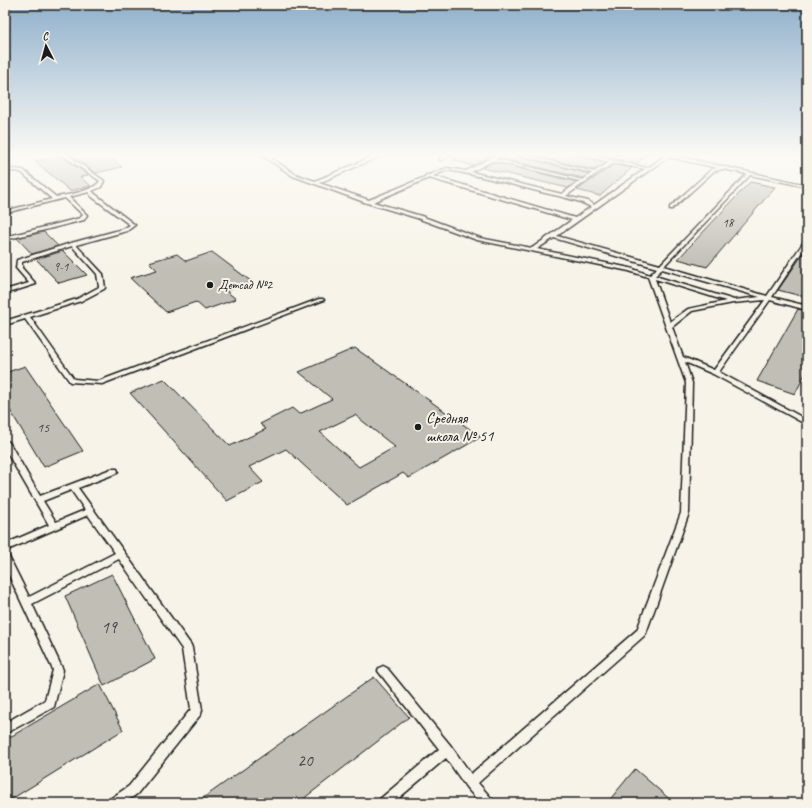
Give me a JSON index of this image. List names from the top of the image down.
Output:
{
  "places": ["Детсад №2", "Средняя школа № 51"],
  "house_numbers": [
    "18",
    "9-1",
    "15",
    "19",
    "20"
  ],
  "north": "top"
}
